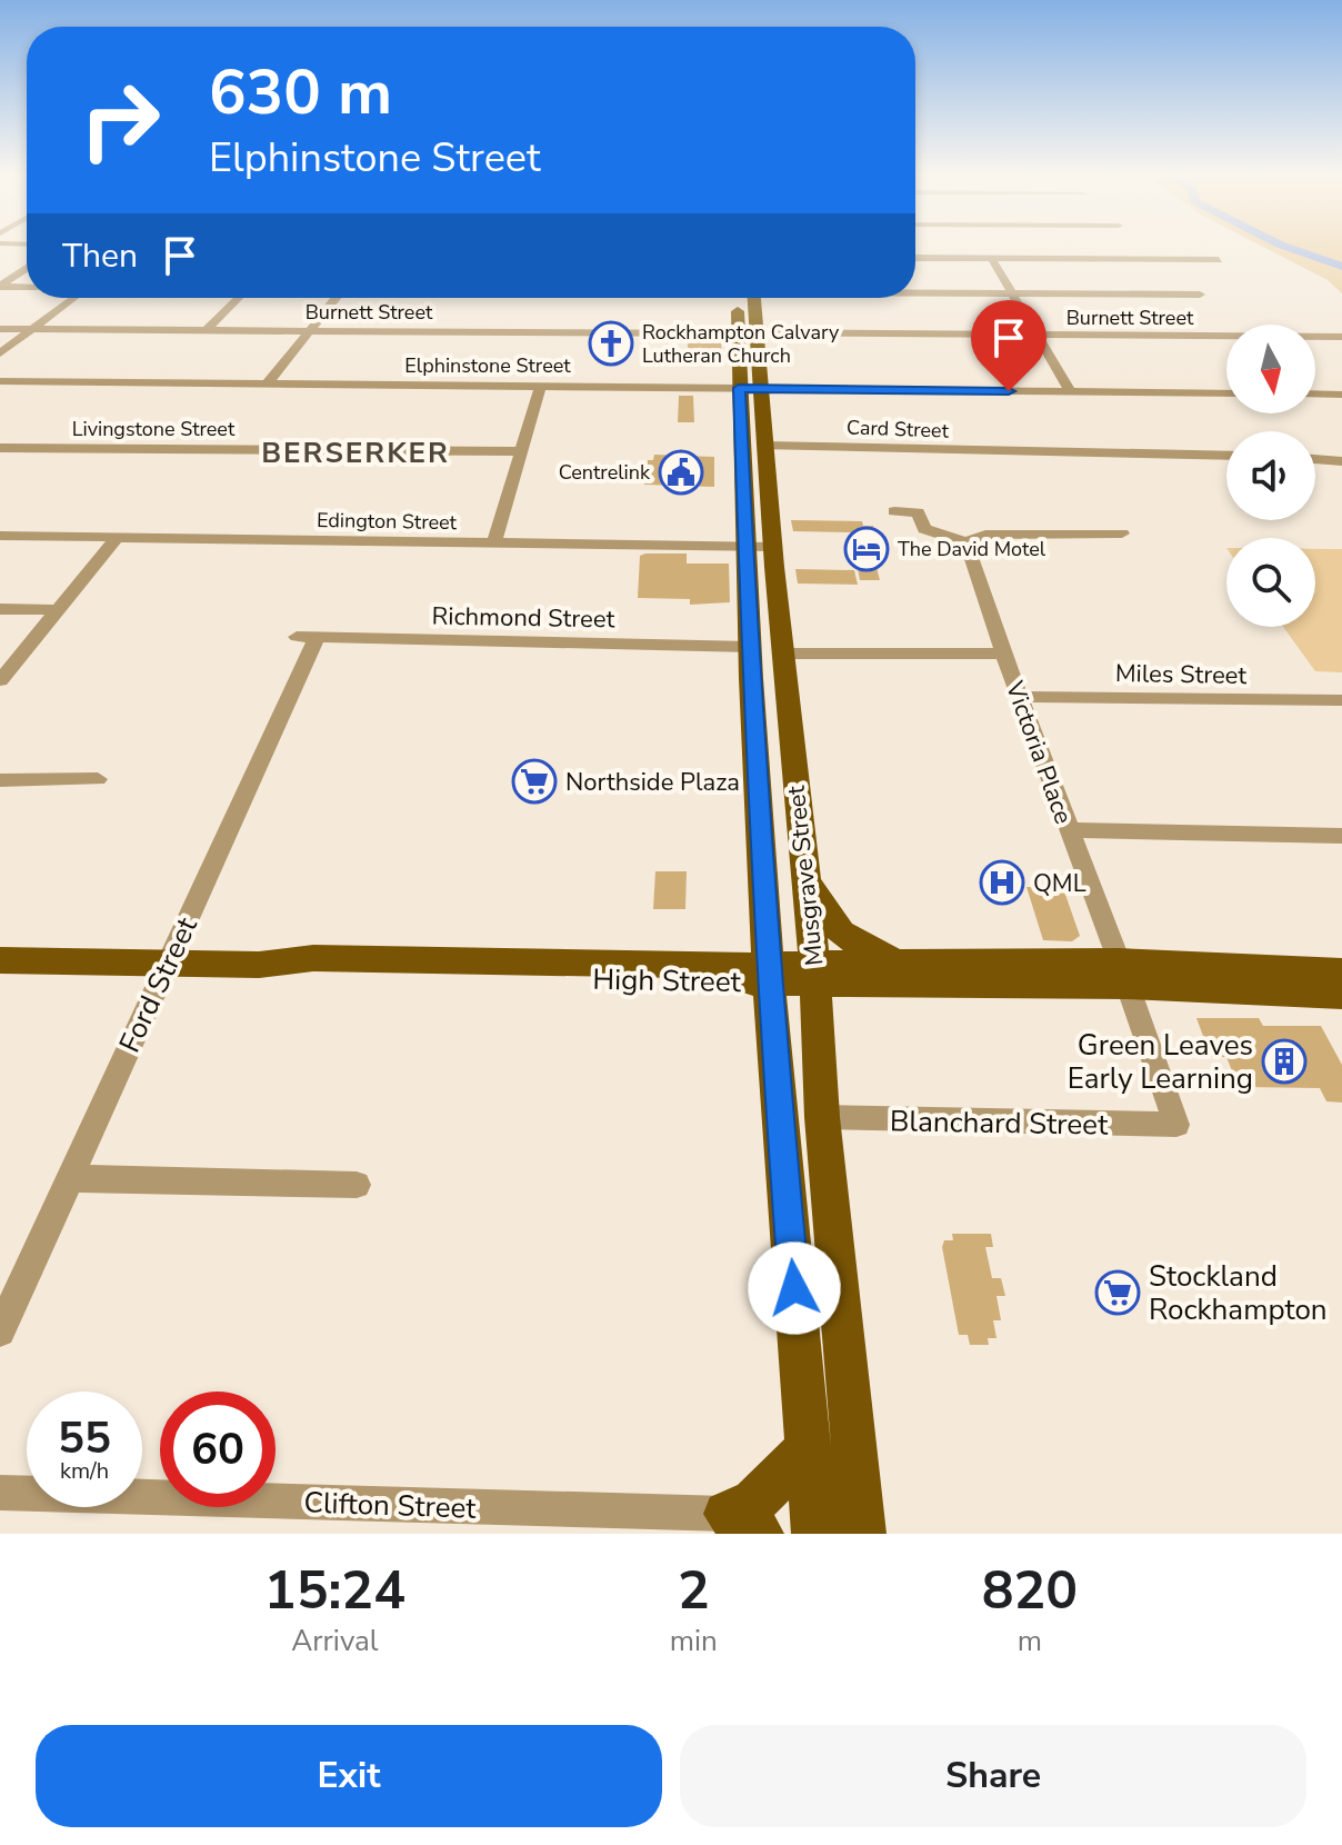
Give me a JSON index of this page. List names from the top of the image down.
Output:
{
  "streets": {
    "main road": ["Musgrave Street", "High Street"],
    "street": [
      "Burnett Street",
      "Elphinstone Street",
      "Livingstone Street",
      "Card Street",
      "Edington Street",
      "Richmond Street",
      "Miles Street",
      "Victoria Place",
      "Ford Street",
      "Blanchard Street",
      "Clifton Street"
    ]
  },
  "crossings": [
    ["Burnett Street", "Musgrave Street"],
    ["Elphinstone Street", "Musgrave Street"],
    ["Card Street", "Musgrave Street"],
    ["Edington Street", "Musgrave Street"],
    ["Richmond Street", "Musgrave Street"],
    ["Richmond Street", "Ford Street"],
    ["Miles Street", "Victoria Place"],
    ["Victoria Place", "High Street"],
    ["Victoria Place", "Blanchard Street"],
    ["Musgrave Street", "High Street"],
    ["Musgrave Street", "Blanchard Street"],
    ["High Street", "Ford Street"]
  ],
  "districts": ["BERSERKER"],
  "places": {
    "church": ["Rockhampton Calvary Lutheran Church"],
    "public building": ["Centrelink"],
    "hotel": ["The David Motel"],
    "supermarket": ["Northside Plaza", "Stockland Rockhampton"],
    "hospital": ["QML"],
    "building": ["Green Leaves Early Learning"]
  },
  "north": "bottom",
  "page": {
    "turn": ["630 m", "Elphinstone Street"],
    "then": "Then",
    "speed": "55 km/h",
    "limit": "60",
    "eta": [
      "15:24",
      "Arrival",
      "2",
      "min",
      "820",
      "m"
    ],
    "buttons": ["Exit", "Share"]
  }
}
